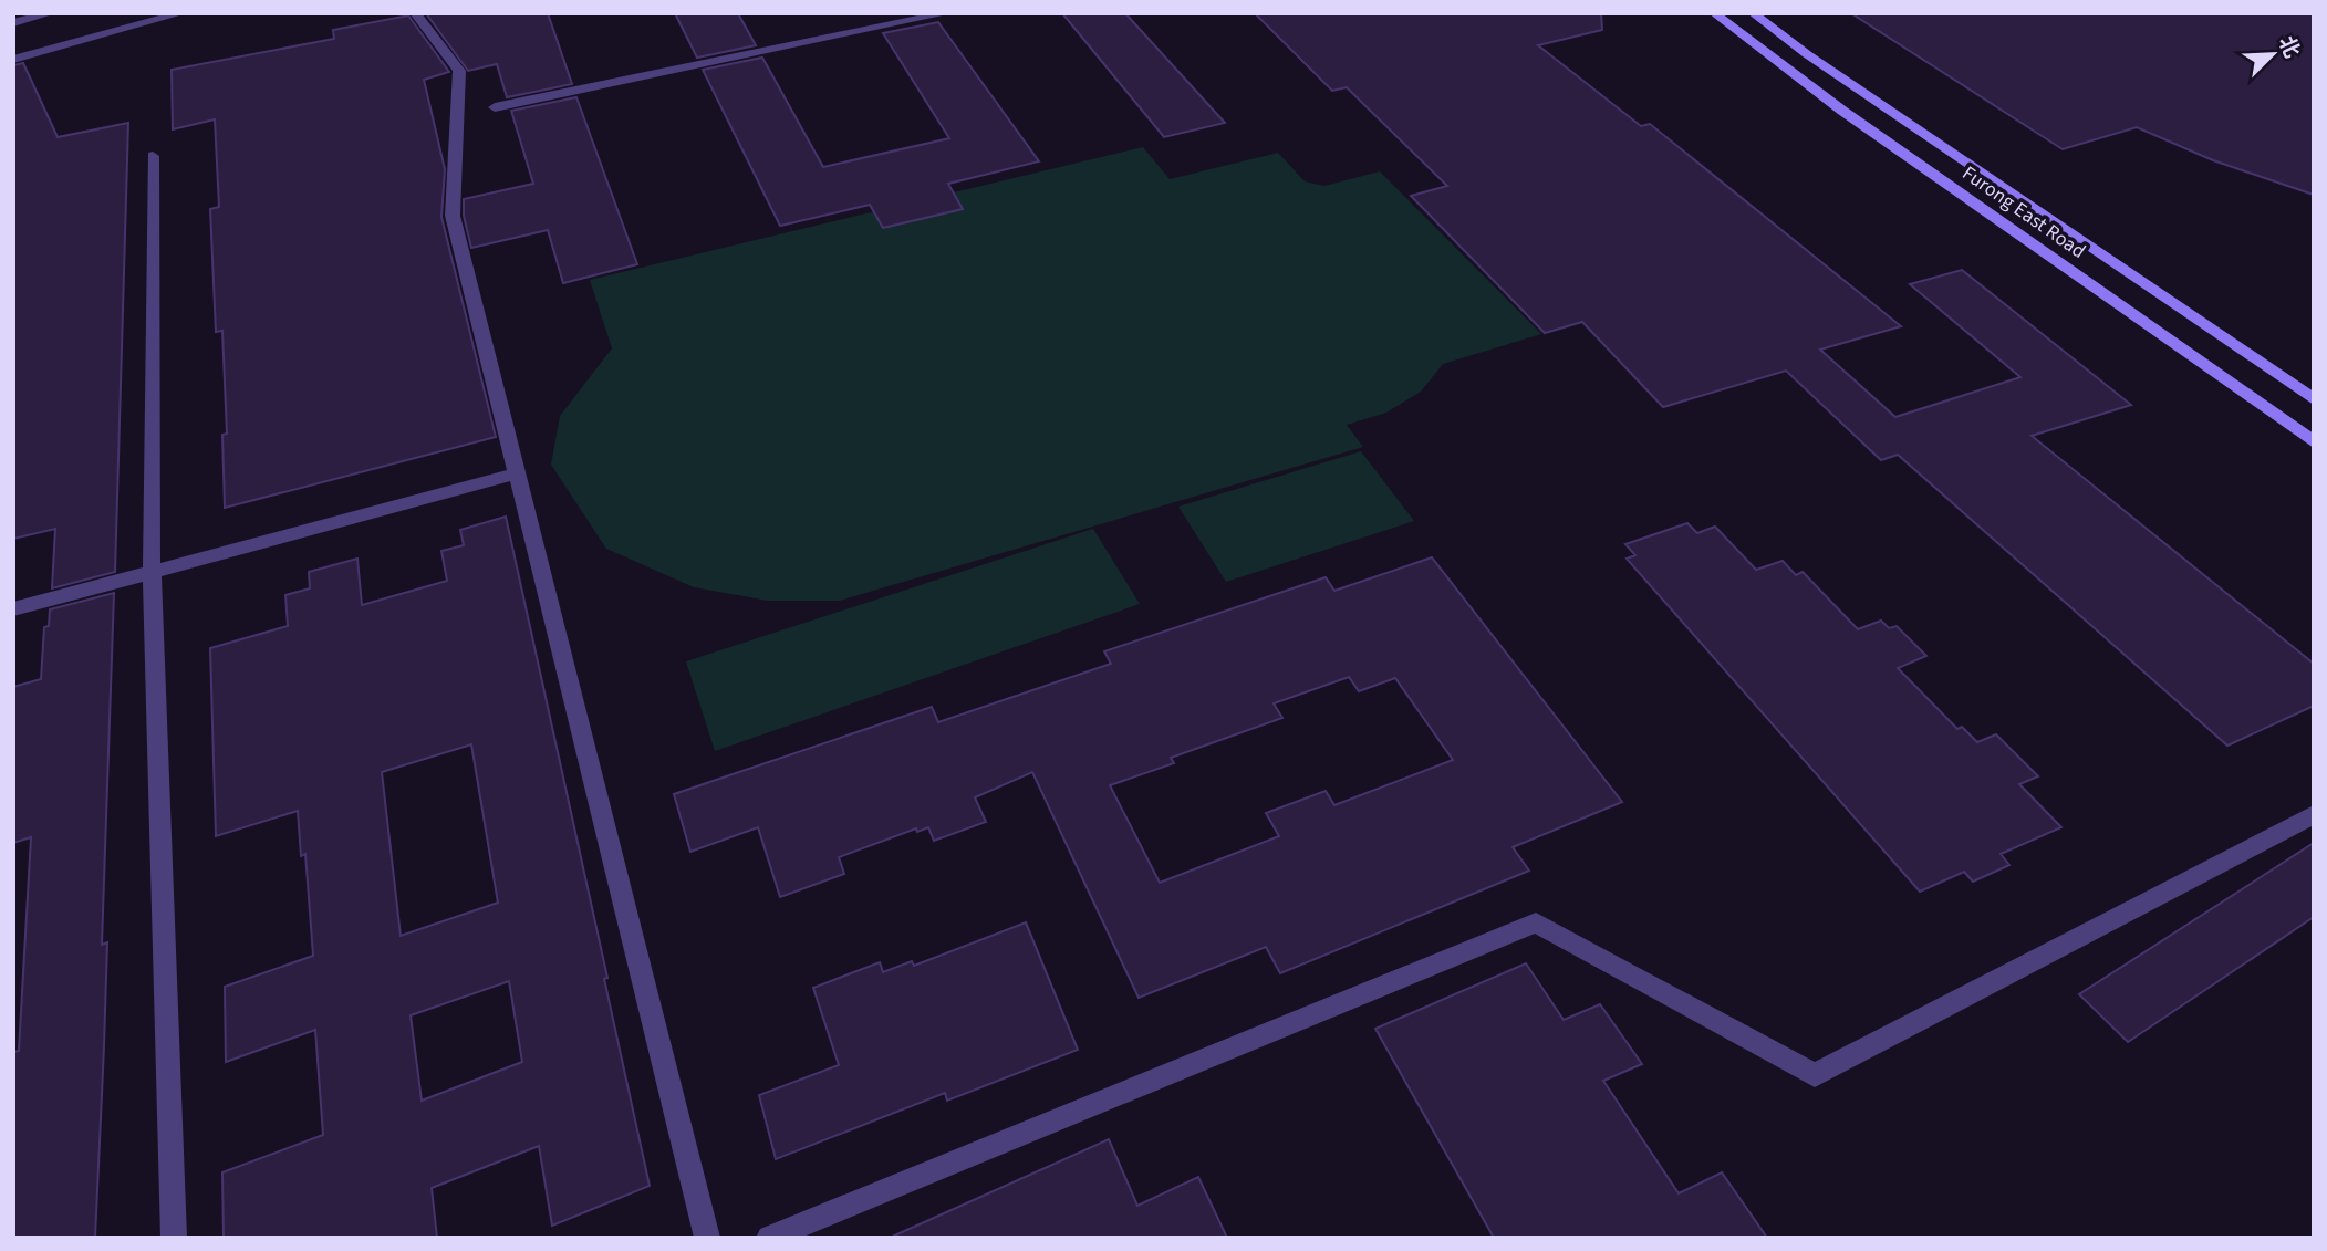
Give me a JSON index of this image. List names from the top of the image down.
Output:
{
  "streets": {
    "main road": ["Furong East Road"]
  },
  "north": "top right"
}
